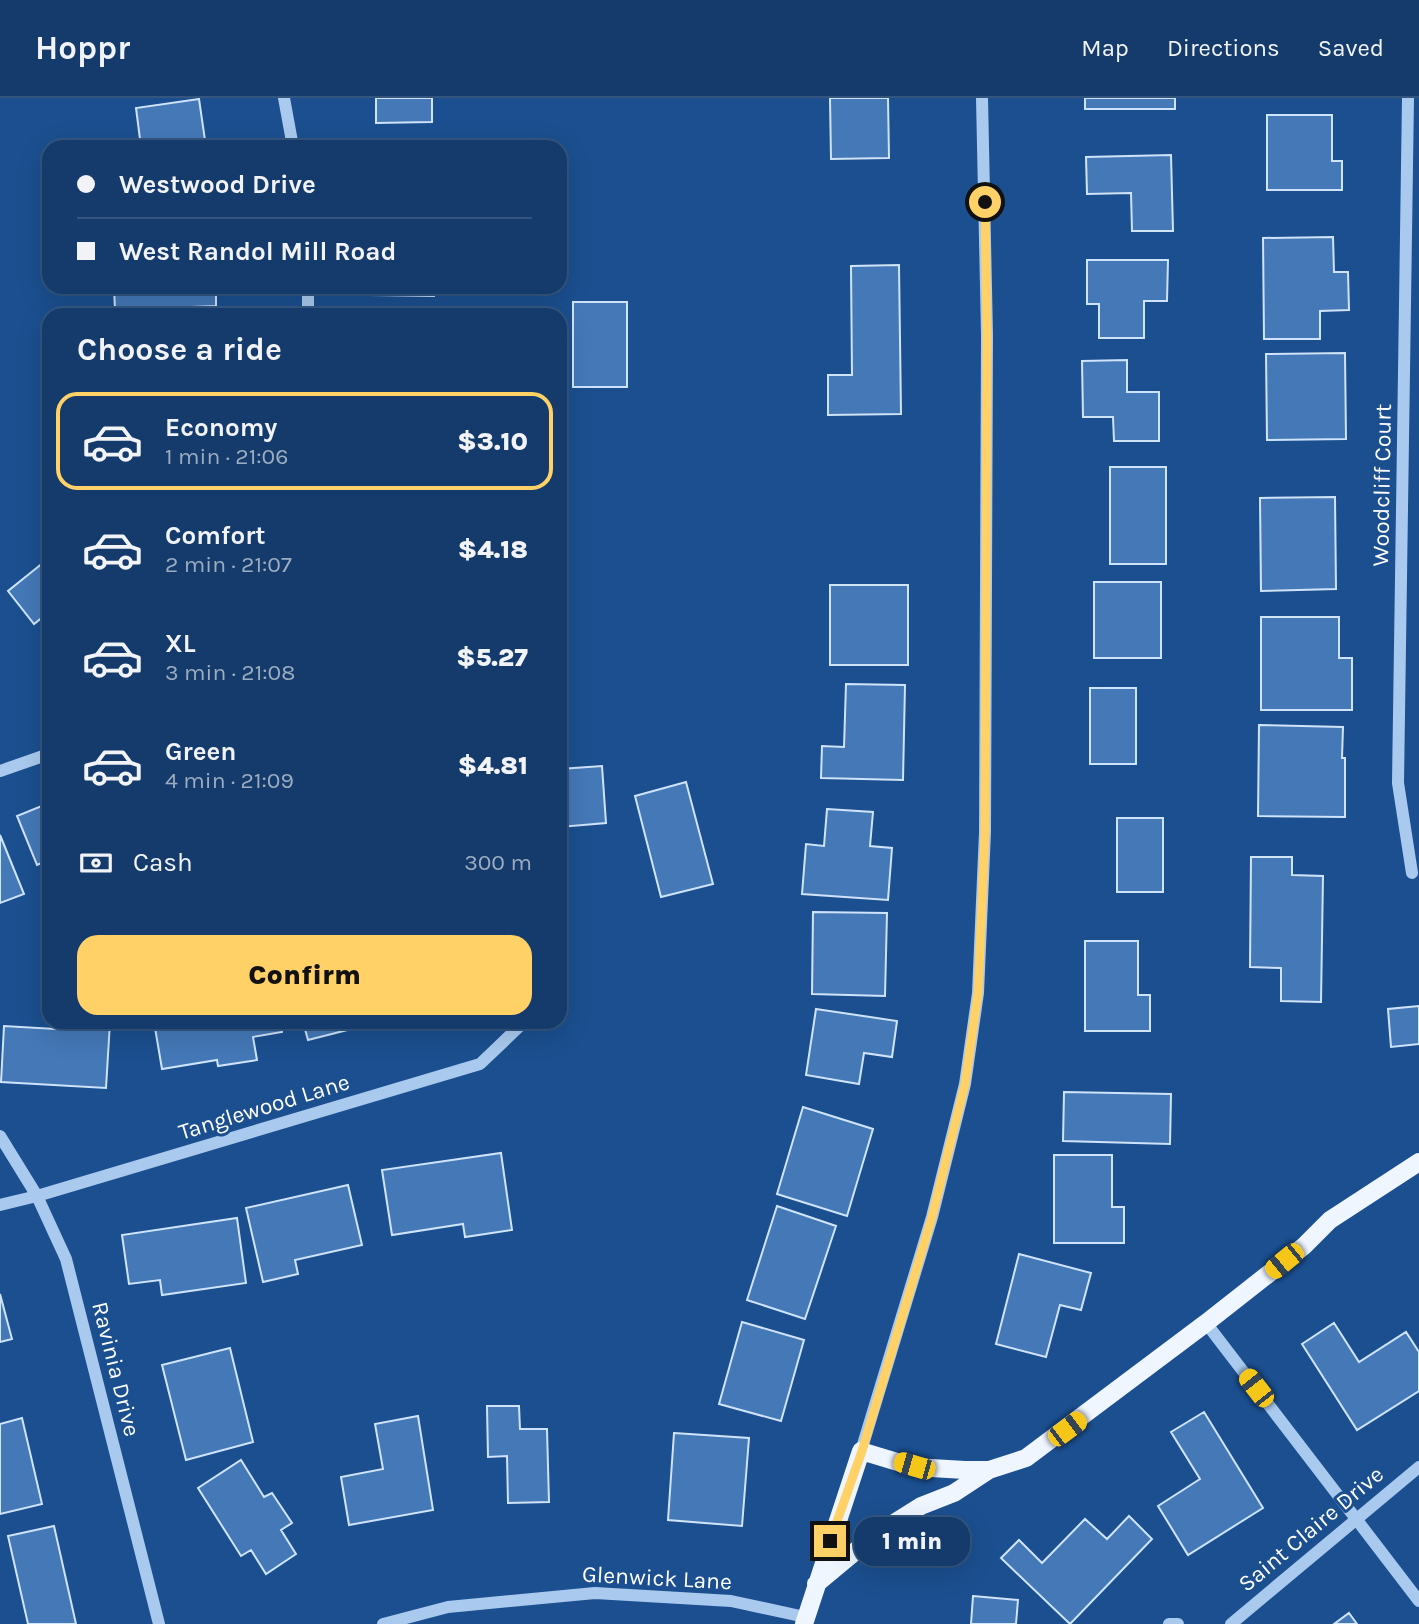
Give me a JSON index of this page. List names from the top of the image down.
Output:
{
  "streets": {
    "street": [
      "Woodcliff Court",
      "Tanglewood Lane",
      "Ravinia Drive",
      "Saint Claire Drive",
      "Glenwick Lane"
    ]
  },
  "crossings": [
    ["Tanglewood Lane", "Ravinia Drive"]
  ],
  "page": {
    "header": "Hoppr",
    "nav": ["Map", "Directions", "Saved"],
    "banner": ["Westwood Drive", "West Randol Mill Road"],
    "heading": "Choose a ride",
    "list": [
      {
        "name": "Economy",
        "note": "1 min · 21:06",
        "value": "$3.10"
      },
      {
        "name": "Comfort",
        "note": "2 min · 21:07",
        "value": "$4.18"
      },
      {
        "name": "XL",
        "note": "3 min · 21:08",
        "value": "$5.27"
      },
      {
        "name": "Green",
        "note": "4 min · 21:09",
        "value": "$4.81"
      }
    ],
    "pay": ["Cash", "300 m"],
    "buttons": "Confirm",
    "bubble": "1 min"
  }
}
